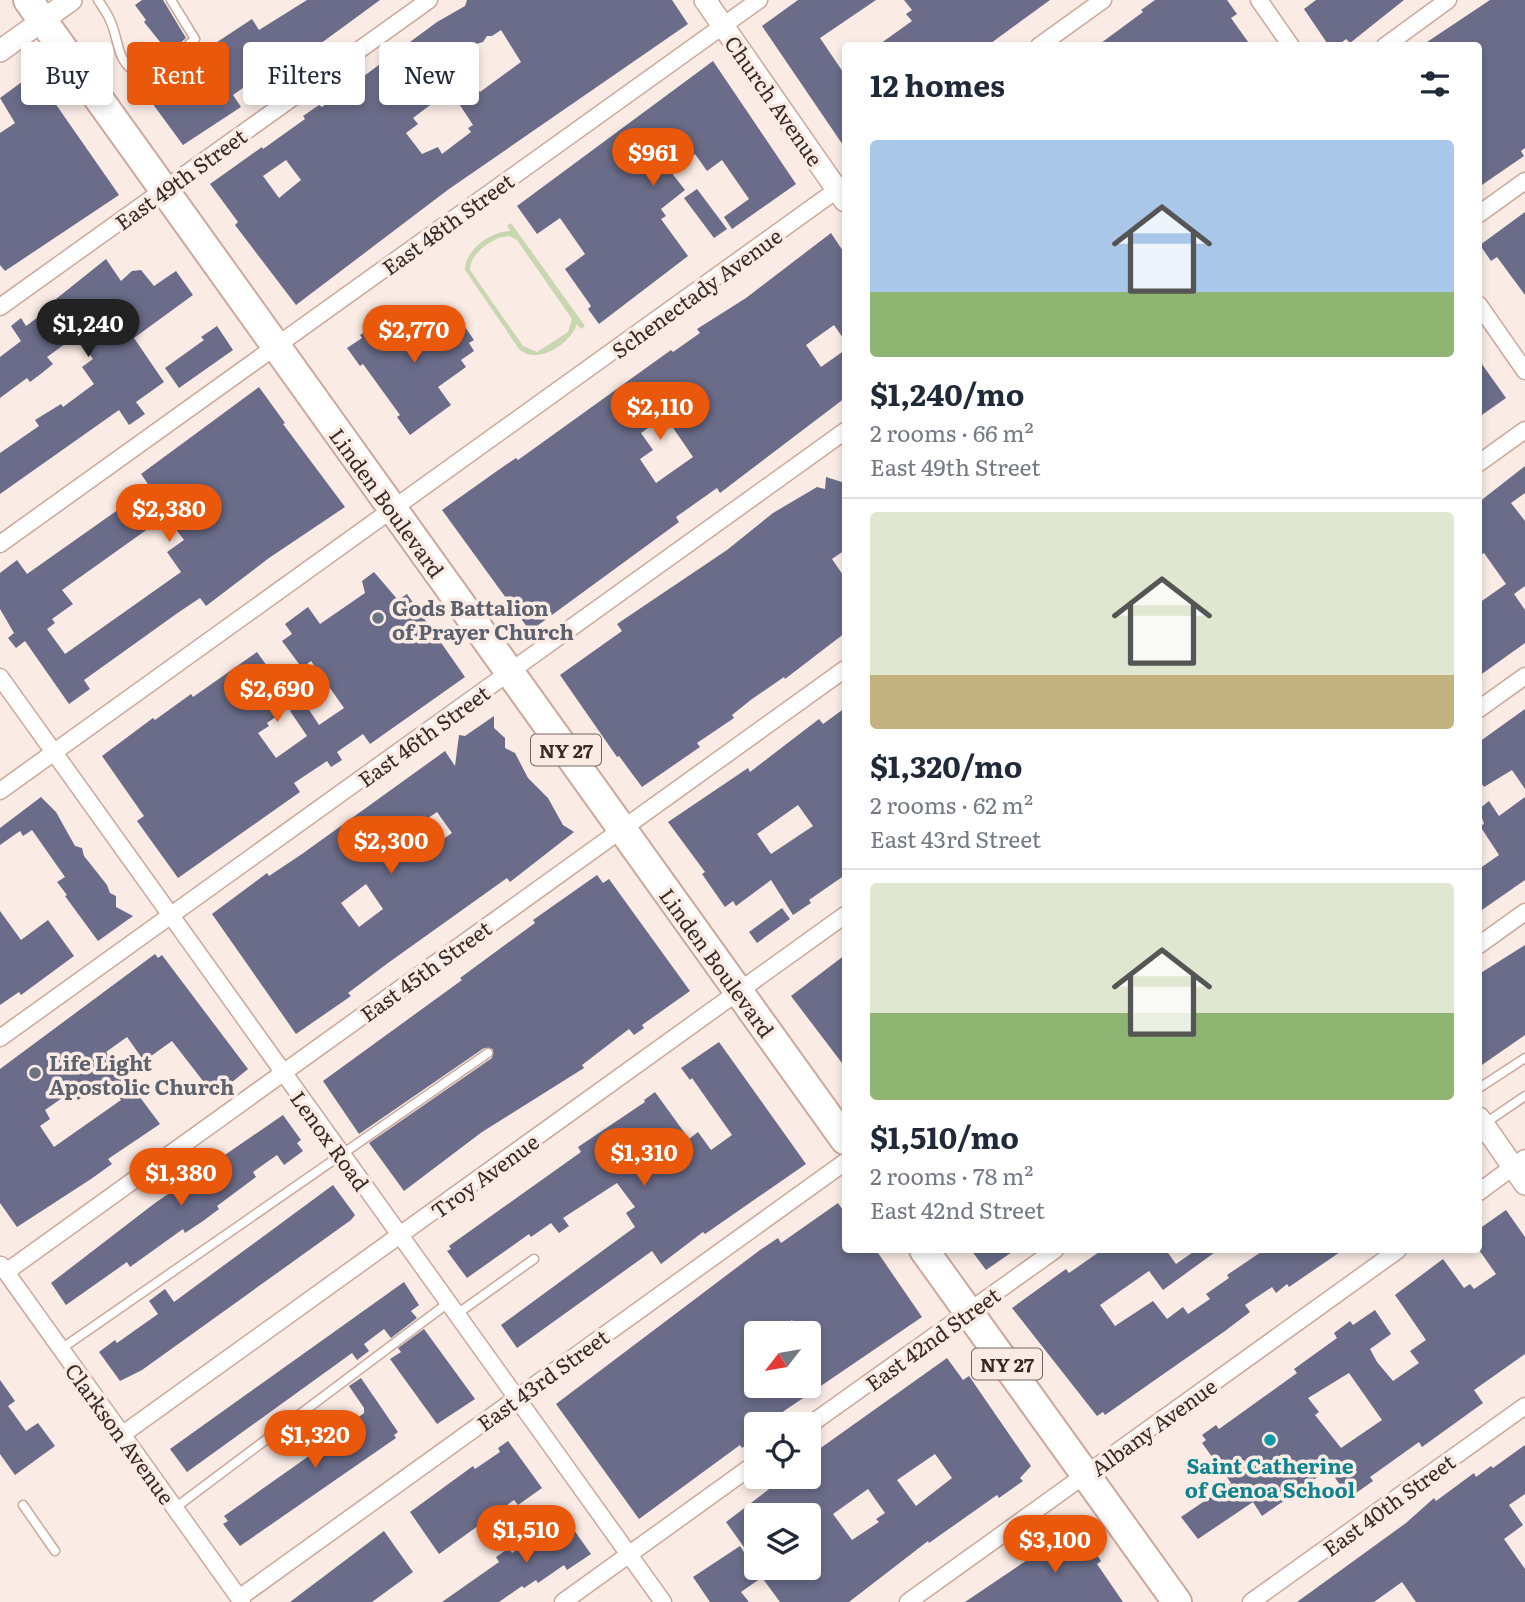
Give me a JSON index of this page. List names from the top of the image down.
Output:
{
  "streets": {
    "highway": ["Linden Boulevard", "NY 27"],
    "main road": ["Church Avenue"],
    "street": [
      "East 49th Street",
      "East 48th Street",
      "Schenectady Avenue",
      "East 46th Street",
      "East 45th Street",
      "Lenox Road",
      "Troy Avenue",
      "East 42nd Street",
      "East 43rd Street",
      "Albany Avenue",
      "Clarkson Avenue",
      "East 40th Street"
    ]
  },
  "crossings": [
    ["Church Avenue", "East 48th Street"],
    ["East 49th Street", "Linden Boulevard"],
    ["East 48th Street", "Linden Boulevard"],
    ["Schenectady Avenue", "Linden Boulevard"],
    ["Schenectady Avenue", "Lenox Road"],
    ["Linden Boulevard", "East 46th Street"],
    ["Linden Boulevard", "East 45th Street"],
    ["Linden Boulevard", "Troy Avenue"],
    ["East 46th Street", "Lenox Road"],
    ["NY 27", "East 42nd Street"],
    ["NY 27", "Albany Avenue"],
    ["East 45th Street", "Lenox Road"],
    ["East 45th Street", "Clarkson Avenue"],
    ["Lenox Road", "Troy Avenue"],
    ["Lenox Road", "East 43rd Street"],
    ["Troy Avenue", "Clarkson Avenue"],
    ["East 43rd Street", "Clarkson Avenue"]
  ],
  "places": ["Gods Battalion of Prayer Church", "Life Light Apostolic Church", "Saint Catherine of Genoa School"],
  "north": "bottom left",
  "page": {
    "chip": [
      "Buy",
      "Rent",
      "Filters",
      "New"
    ],
    "heading": "12 homes",
    "list": [
      {
        "name": "$1,240/mo",
        "note": "2 rooms · 66 m² · East 49th Street"
      },
      {
        "name": "$1,320/mo",
        "note": "2 rooms · 62 m² · East 43rd Street"
      },
      {
        "name": "$1,510/mo",
        "note": "2 rooms · 78 m² · East 42nd Street"
      }
    ],
    "price": [
      "$961",
      "$1,240",
      "$2,770",
      "$2,110",
      "$2,380",
      "$2,690",
      "$2,300",
      "$1,310",
      "$1,380",
      "$1,320",
      "$1,510",
      "$3,100"
    ]
  }
}
